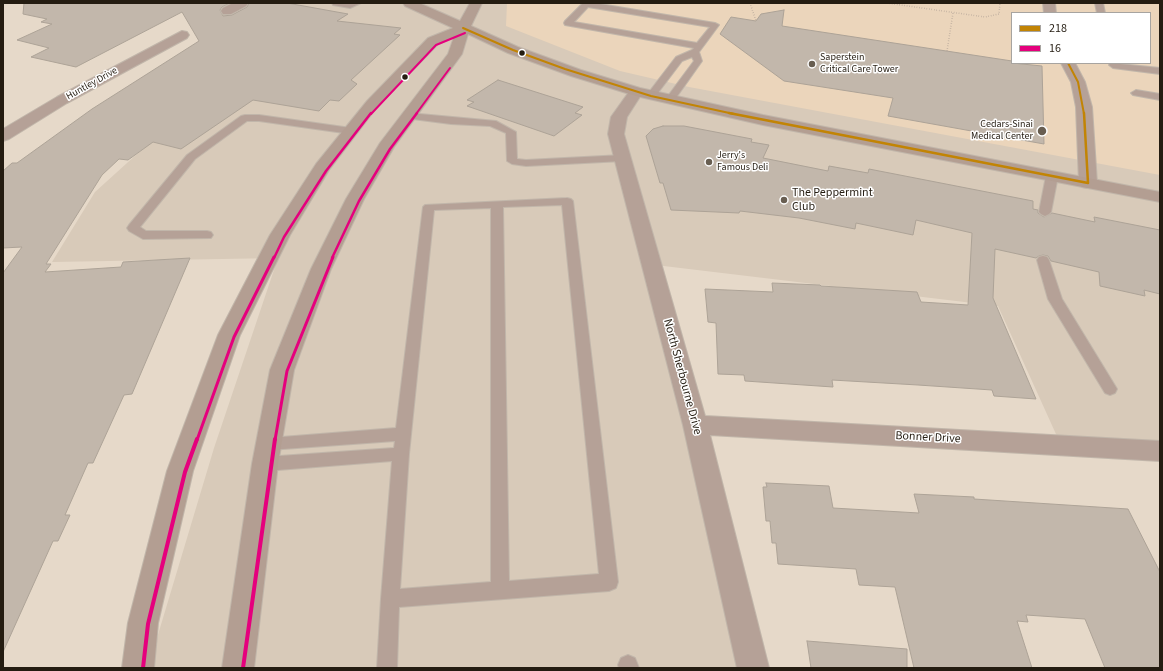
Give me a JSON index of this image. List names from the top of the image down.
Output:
{
  "streets": {
    "street": ["Huntley Drive", "North Sherbourne Drive", "Bonner Drive"]
  },
  "crossings": [
    ["North Sherbourne Drive", "Bonner Drive"]
  ],
  "places": [
    "Saperstein Critical Care Tower",
    "Cedars-Sinai Medical Center",
    "Jerry's Famous Deli",
    "The Peppermint Club"
  ],
  "lines": ["transit line 218", "transit line 16"],
  "legend": ["218", "16"]
}
